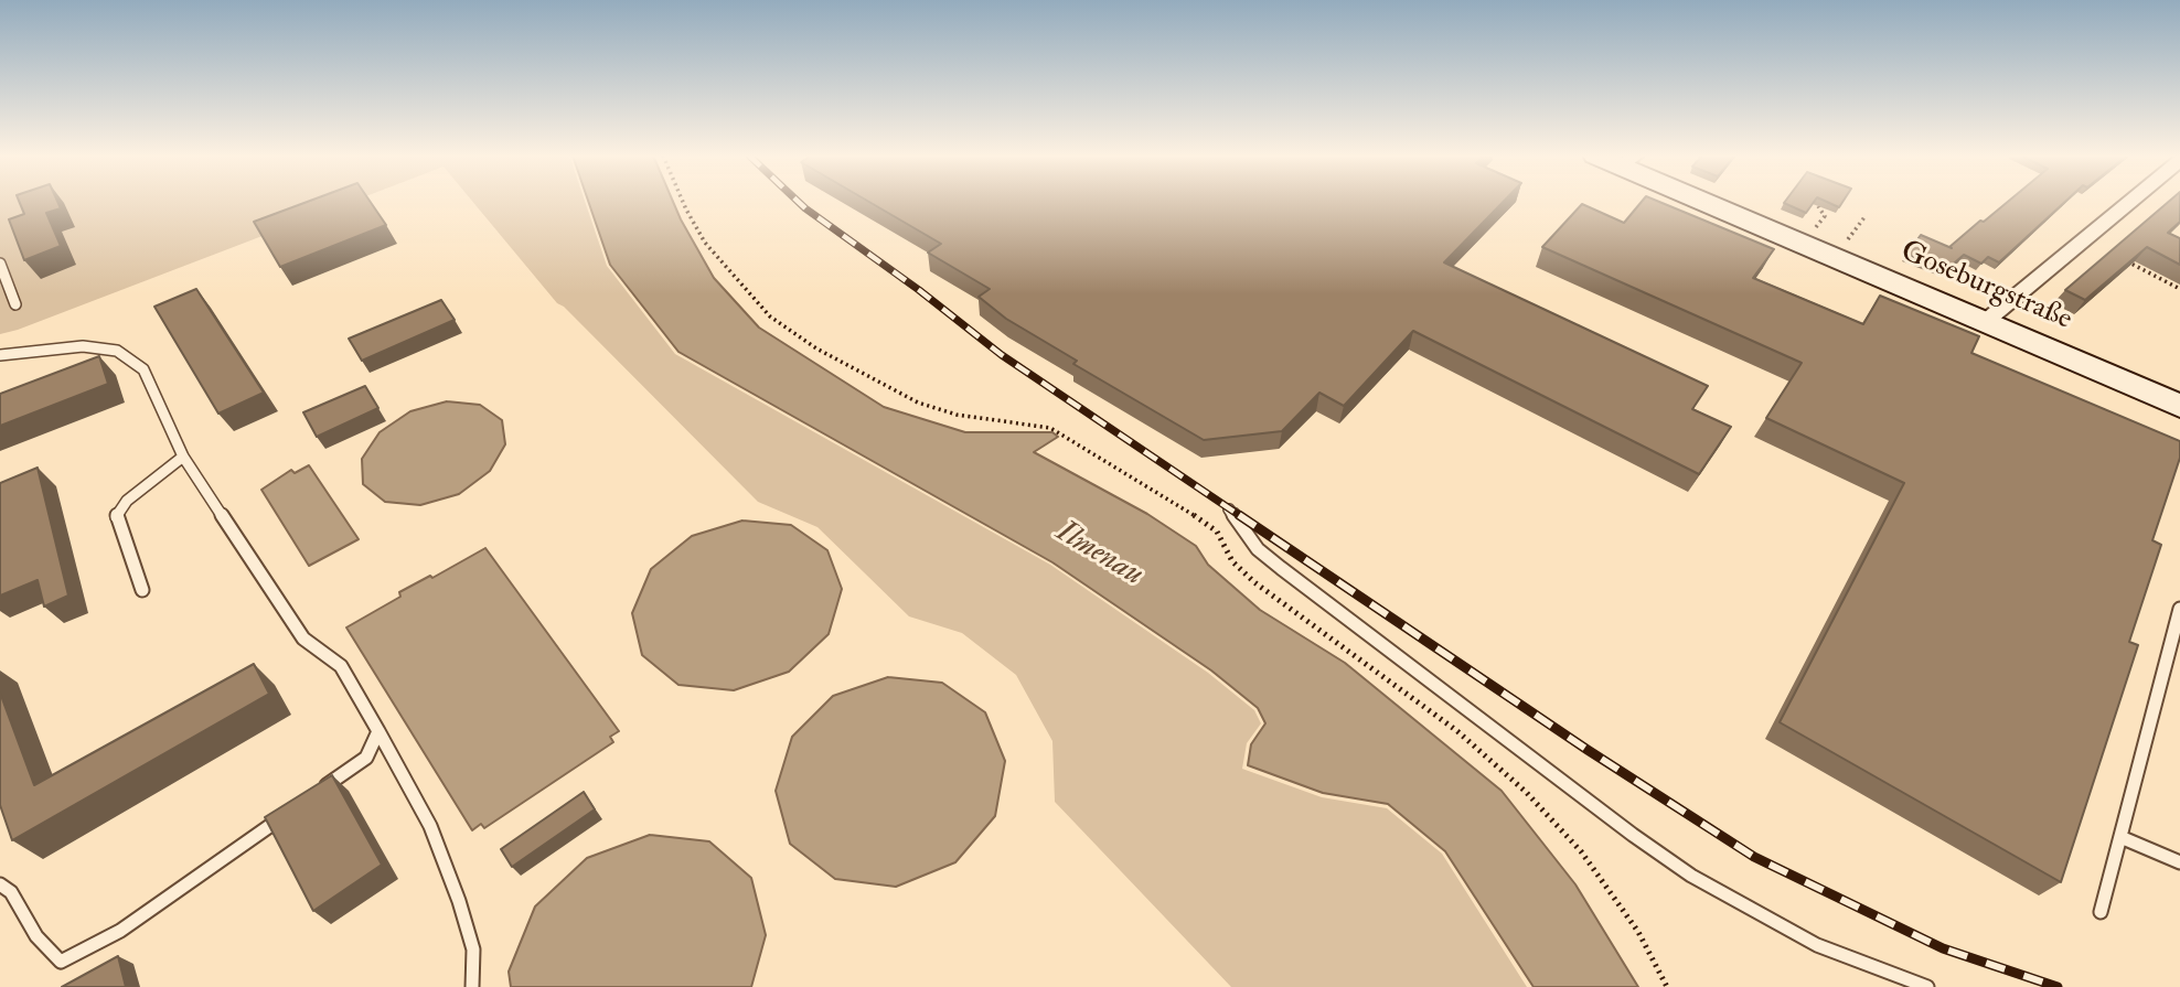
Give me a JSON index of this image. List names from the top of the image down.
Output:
{
  "streets": {
    "street": ["Goseburgstraße"]
  },
  "water": ["Ilmenau"]
}
